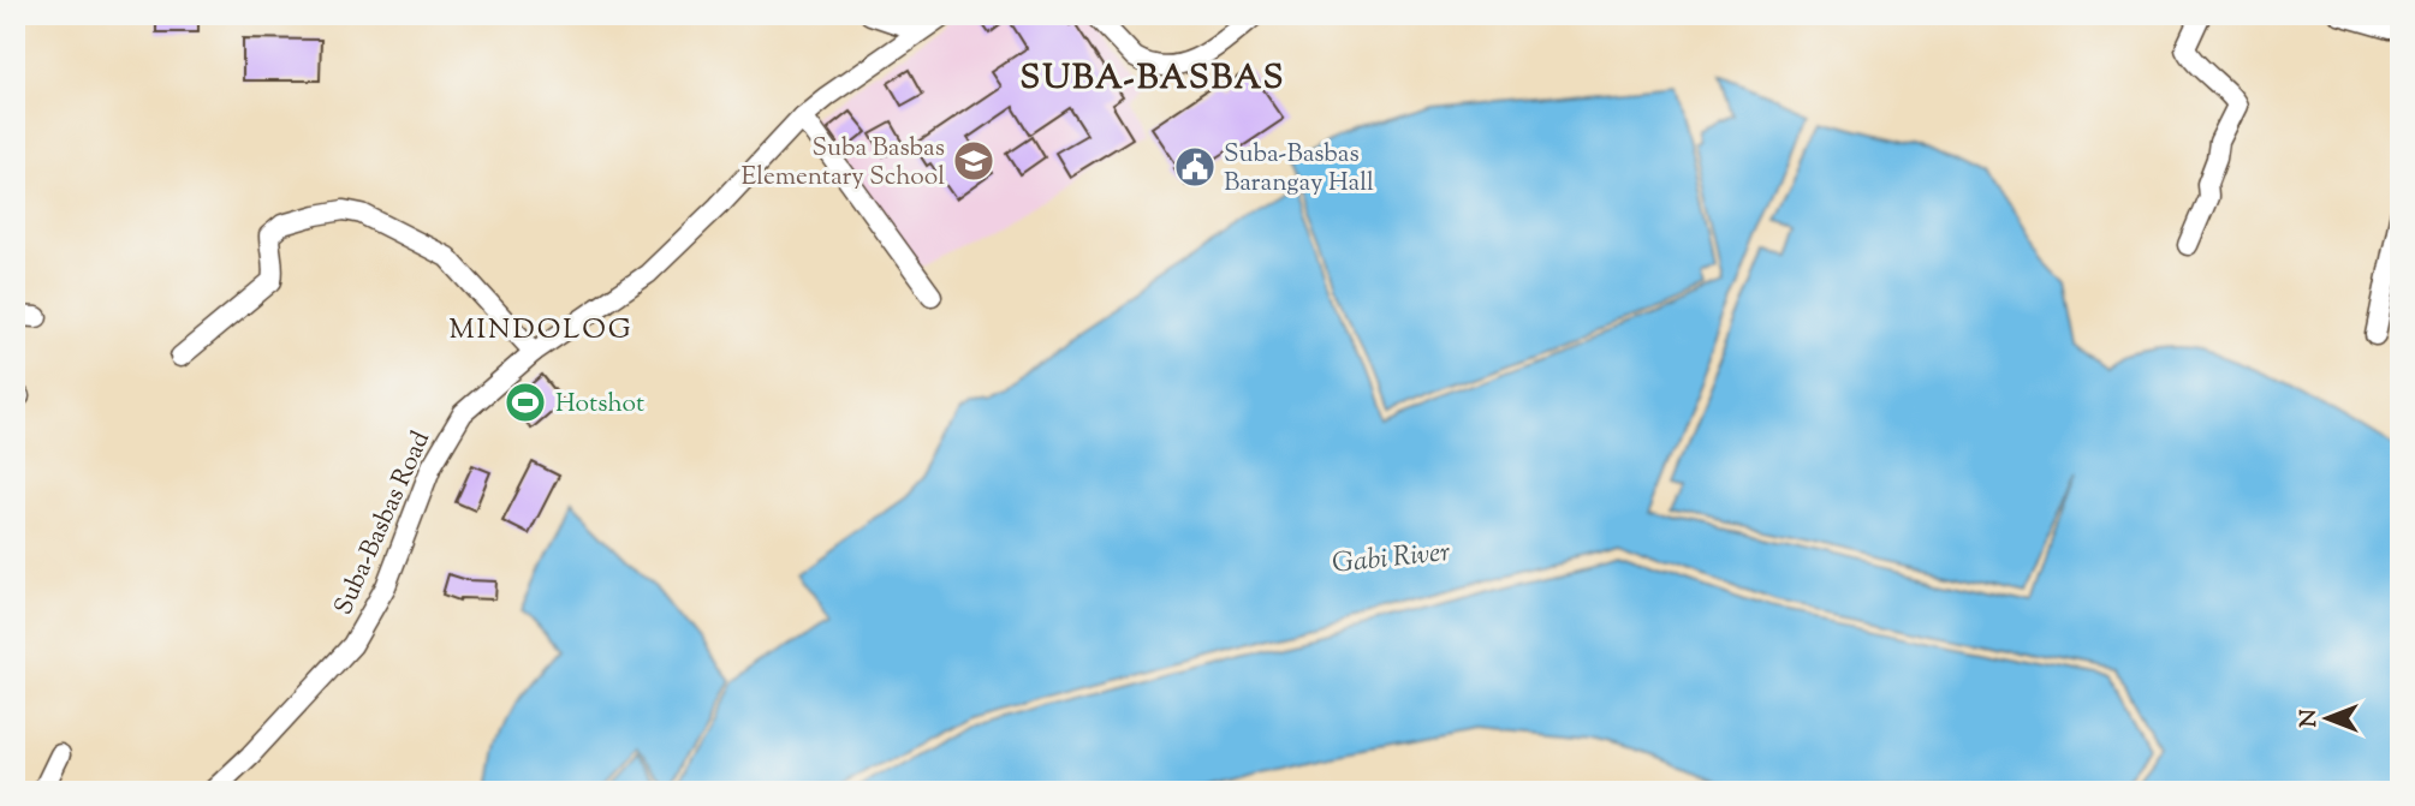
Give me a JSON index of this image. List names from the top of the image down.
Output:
{
  "streets": {
    "street": ["Suba-Basbas Road"]
  },
  "districts": ["SUBA-BASBAS", "MINDOLOG"],
  "water": ["Gabi River"],
  "places": {
    "school or university": ["Suba Basbas Elementary School"],
    "public building": ["Suba-Basbas Barangay Hall"],
    "sports": ["Hotshot"]
  },
  "north": "left"
}
